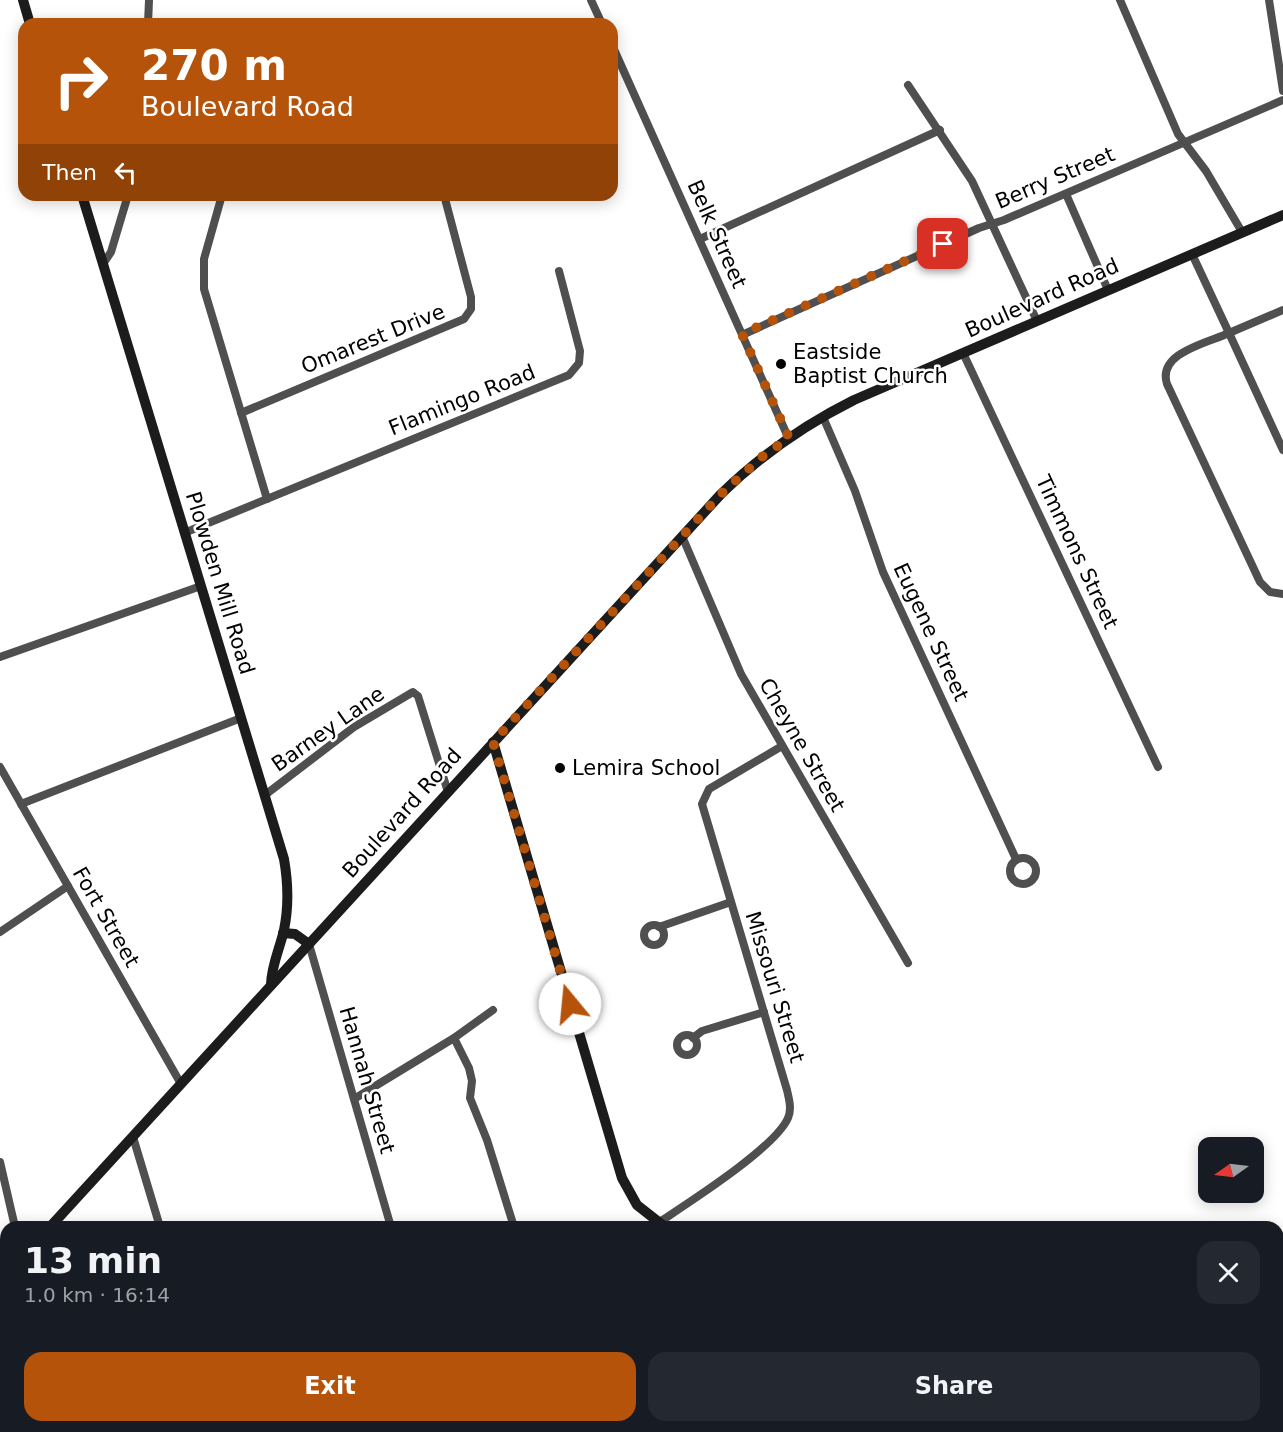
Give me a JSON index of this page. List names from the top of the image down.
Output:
{
  "streets": {
    "street": [
      "Berry Street",
      "Belk Street",
      "Boulevard Road",
      "Omarest Drive",
      "Flamingo Road",
      "Timmons Street",
      "Plowden Mill Road",
      "Eugene Street",
      "Barney Lane",
      "Cheyne Street",
      "Fort Street",
      "Missouri Street",
      "Hannah Street"
    ]
  },
  "crossings": [
    ["Berry Street", "Belk Street"],
    ["Belk Street", "Boulevard Road"],
    ["Boulevard Road", "Timmons Street"],
    ["Boulevard Road", "Plowden Mill Road"],
    ["Boulevard Road", "Eugene Street"],
    ["Boulevard Road", "Barney Lane"],
    ["Boulevard Road", "Cheyne Street"],
    ["Boulevard Road", "Fort Street"],
    ["Boulevard Road", "Hannah Street"],
    ["Flamingo Road", "Plowden Mill Road"],
    ["Plowden Mill Road", "Barney Lane"],
    ["Cheyne Street", "Missouri Street"]
  ],
  "places": ["Eastside Baptist Church", "Lemira School"],
  "north": "left",
  "page": {
    "turn": ["270 m", "Boulevard Road"],
    "then": "Then",
    "heading": ["13 min", "1.0 km · 16:14"],
    "buttons": ["Exit", "Share"]
  }
}
